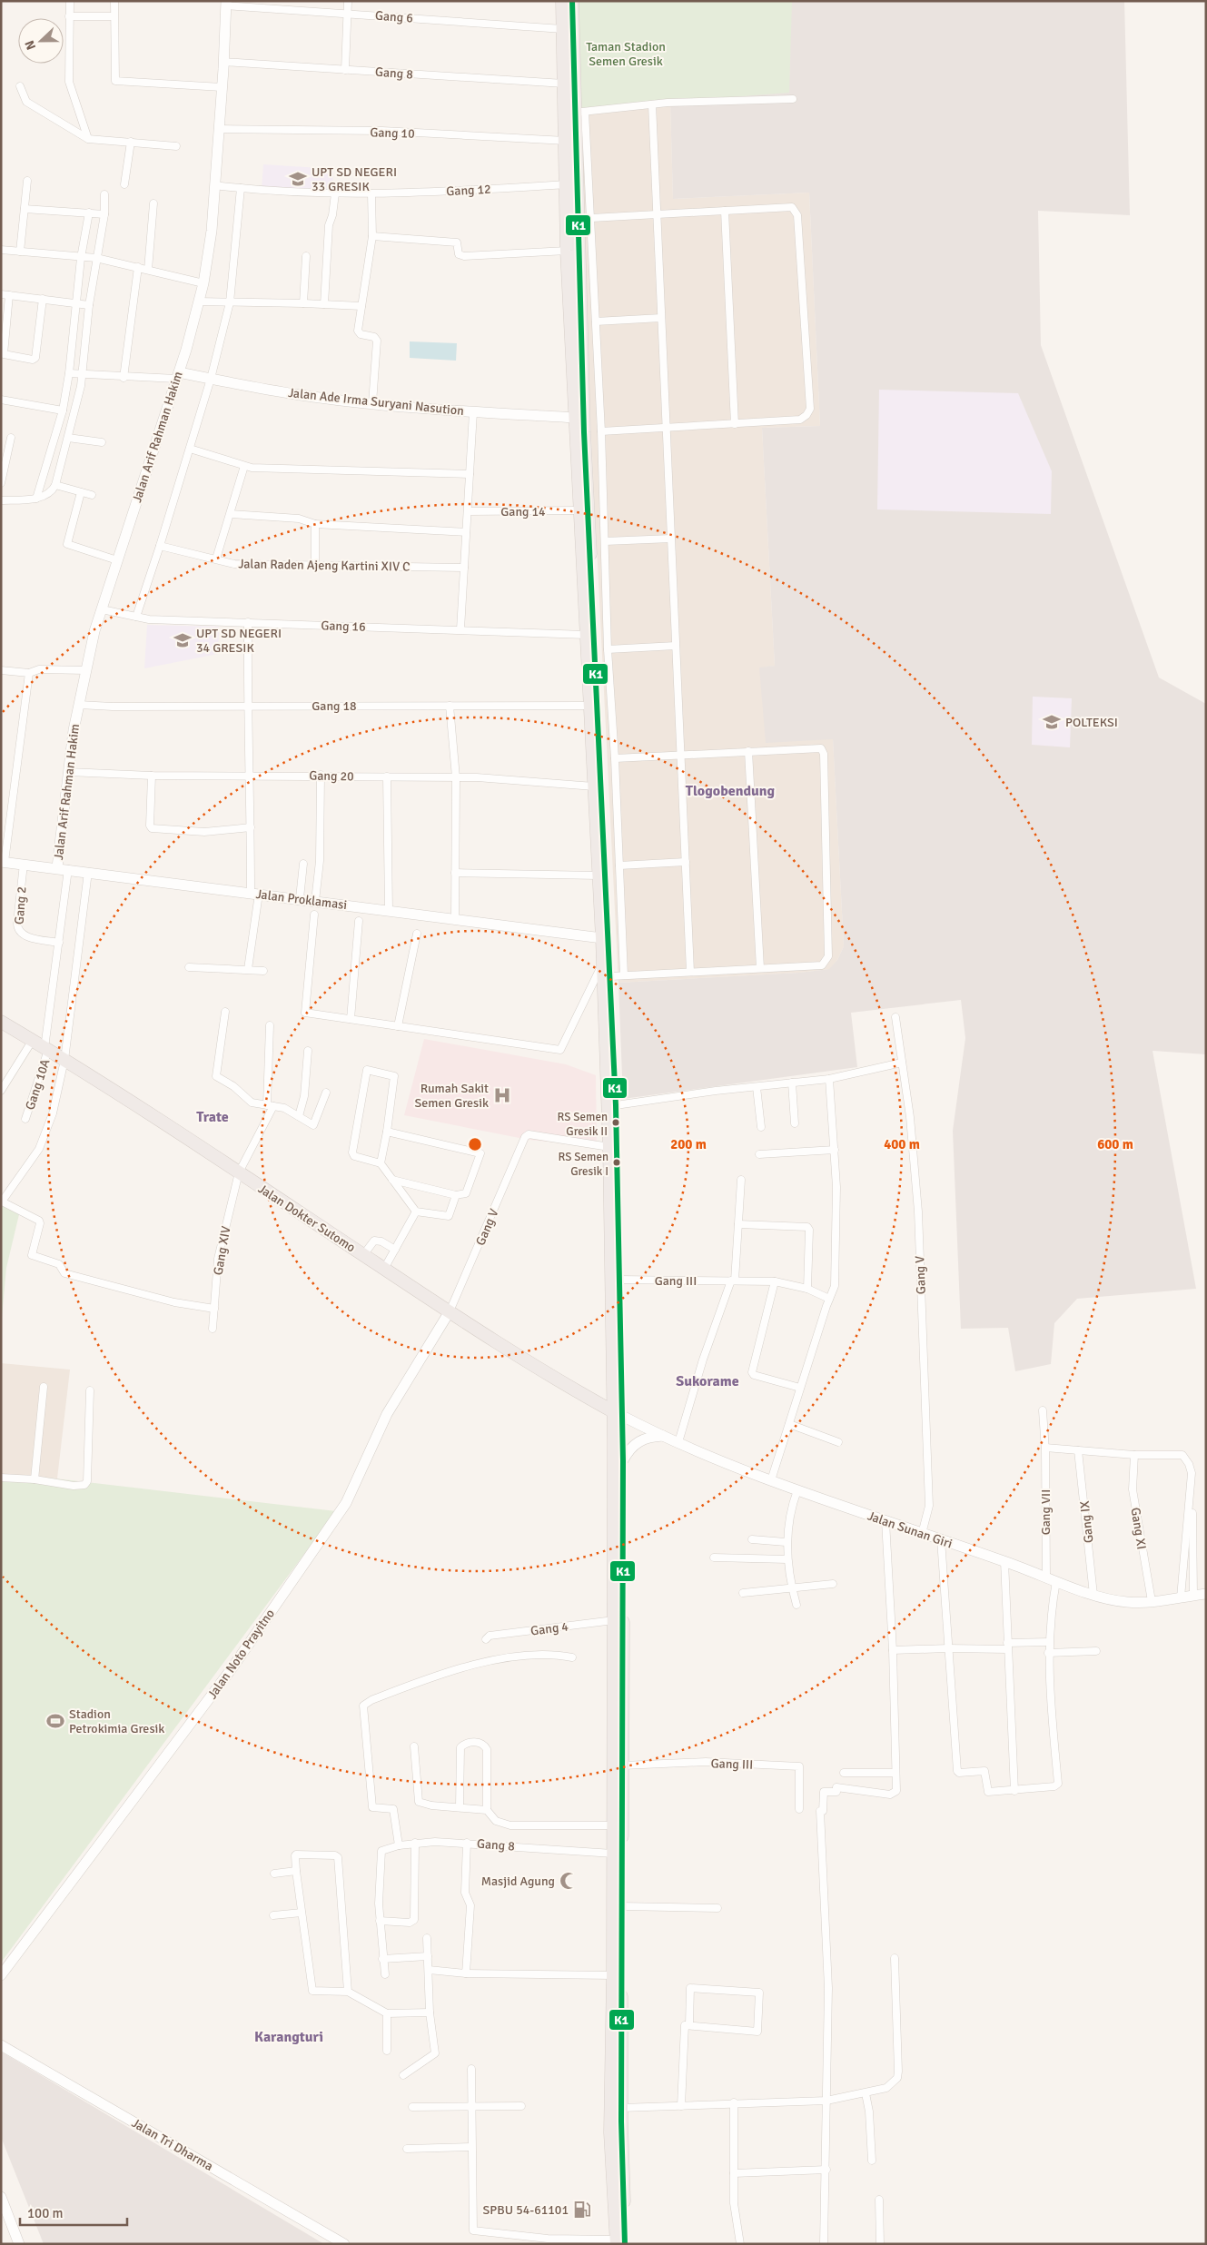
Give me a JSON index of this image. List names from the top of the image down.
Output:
{
  "streets": {
    "highway": ["Jalan Dokter Sutomo"],
    "main road": [
      "Jalan Ade Irma Suryani Nasution",
      "Jalan Arif Rahman Hakim",
      "Jalan Proklamasi",
      "Jalan Sunan Giri",
      "Jalan Noto Prayitno",
      "Jalan Tri Dharma"
    ],
    "street": [
      "Gang 6",
      "Gang 8",
      "Gang 10",
      "Gang 12",
      "Gang 14",
      "Jalan Raden Ajeng Kartini XIV C",
      "Gang 16",
      "Gang 18",
      "Gang 20",
      "Gang 2",
      "Gang 10A",
      "Gang V",
      "Gang XIV",
      "Gang III",
      "Gang VII",
      "Gang IX",
      "Gang XI",
      "Gang 4"
    ]
  },
  "crossings": [
    ["Gang 6", "Jalan Arif Rahman Hakim"],
    ["Gang 8", "Jalan Arif Rahman Hakim"],
    ["Gang 10", "Jalan Arif Rahman Hakim"],
    ["Gang 12", "Jalan Arif Rahman Hakim"],
    ["Jalan Ade Irma Suryani Nasution", "Jalan Arif Rahman Hakim"],
    ["Jalan Arif Rahman Hakim", "Gang 16"],
    ["Jalan Arif Rahman Hakim", "Gang 18"],
    ["Jalan Arif Rahman Hakim", "Gang 20"],
    ["Jalan Arif Rahman Hakim", "Jalan Proklamasi"],
    ["Jalan Proklamasi", "Gang 2"],
    ["Jalan Proklamasi", "Gang 10A"],
    ["Gang 2", "Gang 10A"],
    ["Gang 10A", "Jalan Dokter Sutomo"],
    ["Jalan Dokter Sutomo", "Gang V"],
    ["Jalan Dokter Sutomo", "Gang XIV"],
    ["Jalan Dokter Sutomo", "Jalan Sunan Giri"],
    ["Jalan Dokter Sutomo", "Jalan Noto Prayitno"],
    ["Gang V", "Jalan Sunan Giri"],
    ["Gang V", "Jalan Noto Prayitno"],
    ["Gang VII", "Jalan Sunan Giri"],
    ["Gang IX", "Jalan Sunan Giri"],
    ["Gang XI", "Jalan Sunan Giri"]
  ],
  "districts": [
    "Tlogobendung",
    "Trate",
    "Sukorame",
    "Karangturi"
  ],
  "parks": ["Taman Stadion Semen Gresik"],
  "places": {
    "school or university": ["UPT SD NEGERI 33 GRESIK", "UPT SD NEGERI 34 GRESIK", "POLTEKSI"],
    "hospital": ["Rumah Sakit Semen Gresik"],
    "other": ["RS Semen Gresik II", "RS Semen Gresik I"],
    "sports": ["Stadion Petrokimia Gresik"],
    "mosque": ["Masjid Agung"],
    "fuel station": ["SPBU 54-61101"]
  },
  "lines": ["transit line K1"],
  "scale_bar": "100 m",
  "north": "left",
  "rings": ["200 m", "400 m", "600 m"]
}
